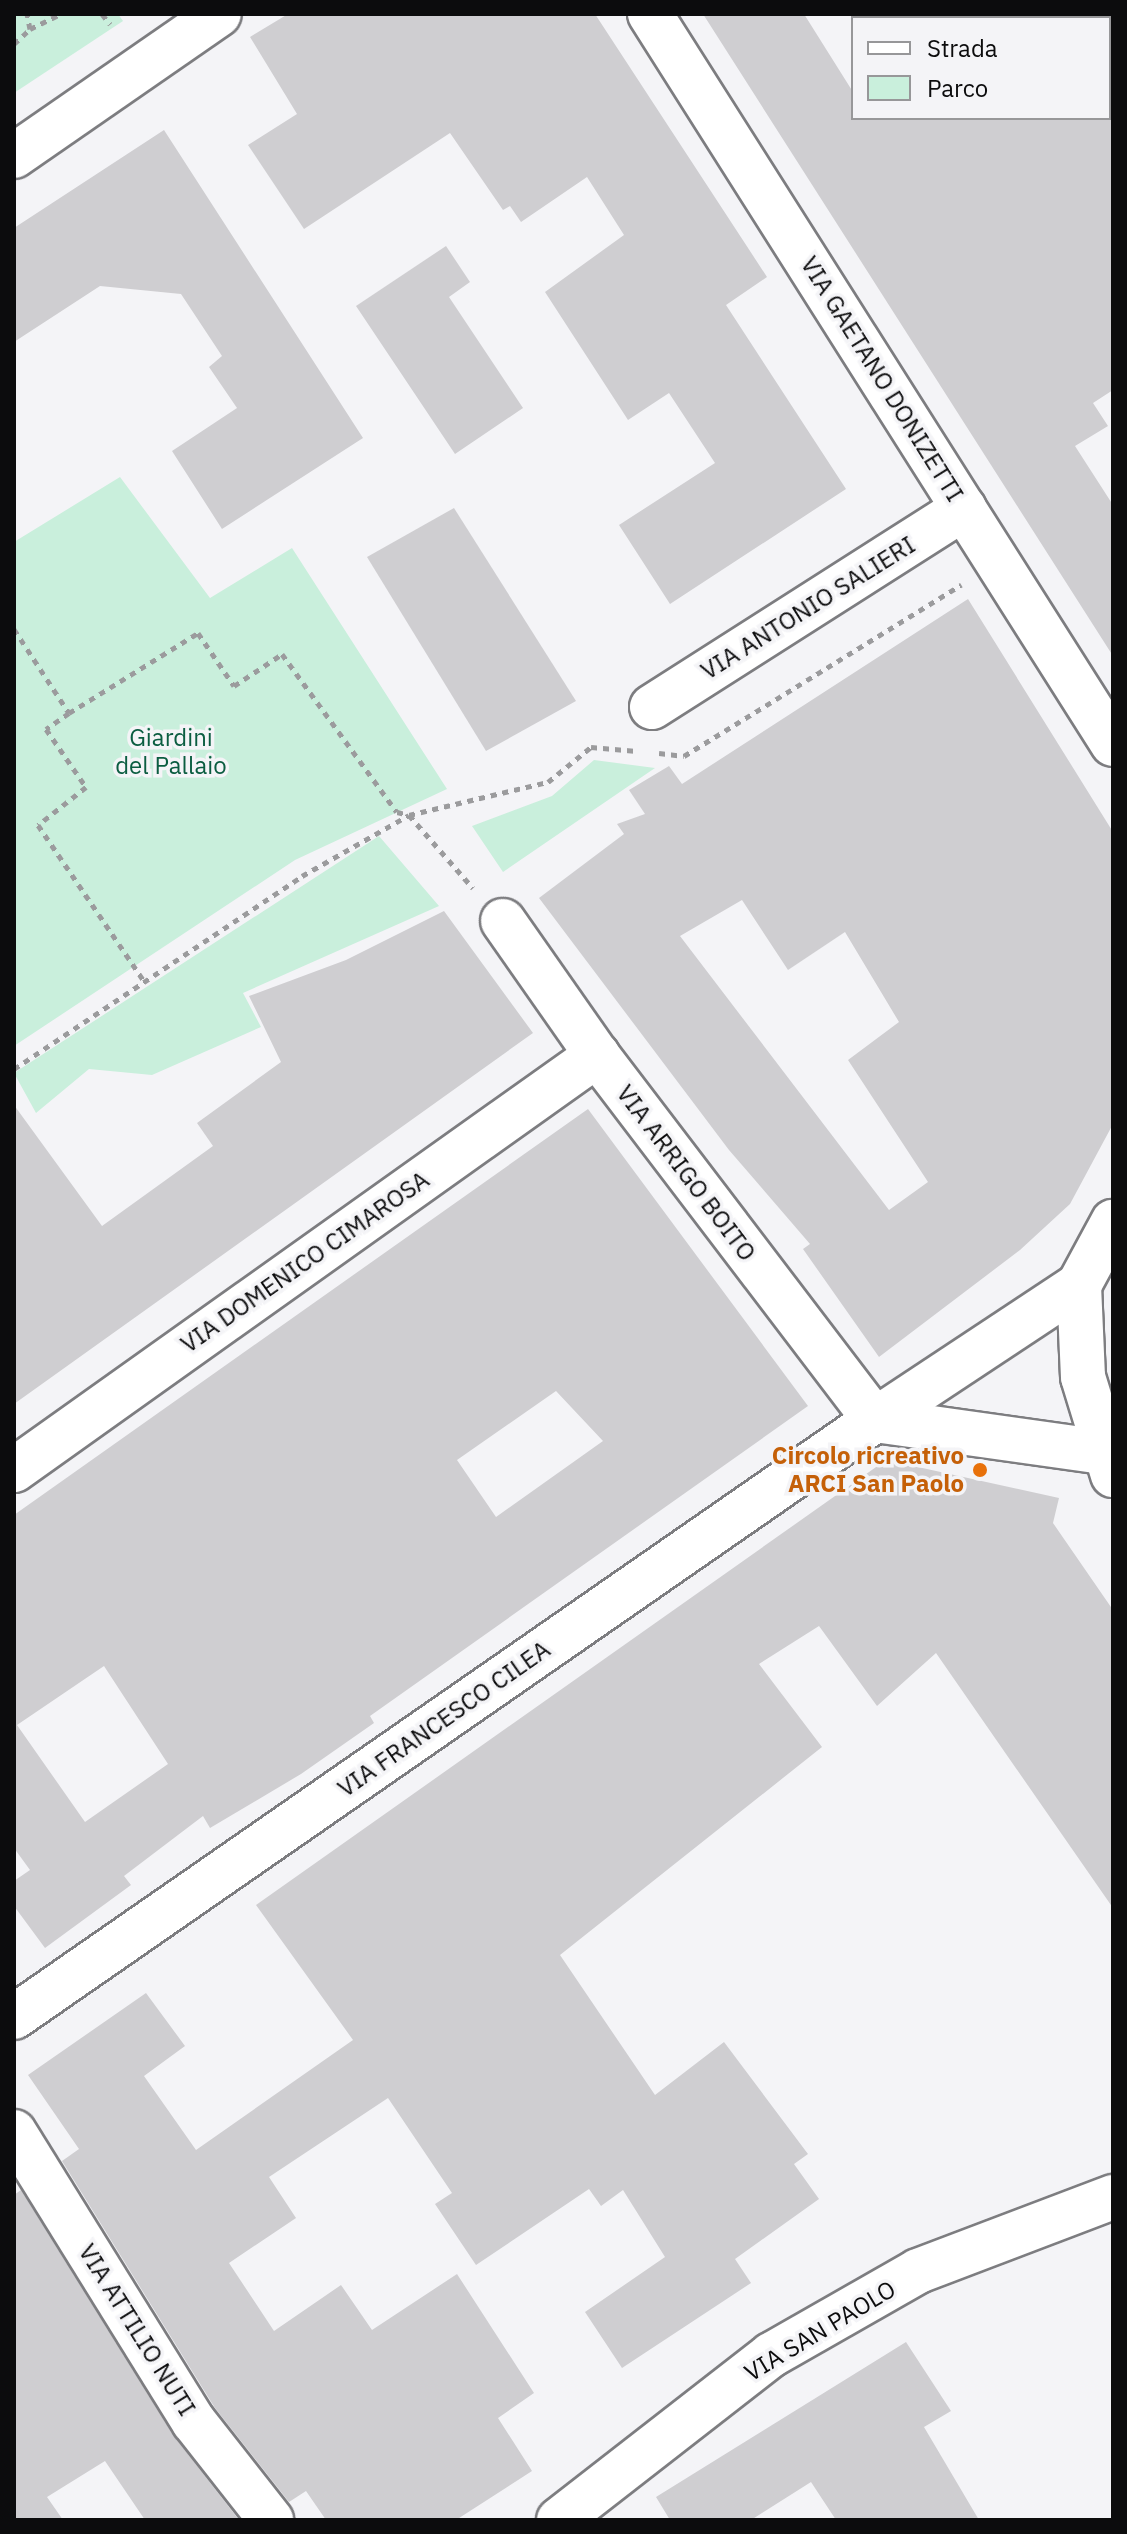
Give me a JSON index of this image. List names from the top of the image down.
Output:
{
  "streets": {
    "street": [
      "VIA GAETANO DONIZETTI",
      "VIA ANTONIO SALIERI",
      "VIA ARRIGO BOITO",
      "VIA DOMENICO CIMAROSA",
      "VIA FRANCESCO CILEA",
      "VIA ATTILIO NUTI",
      "VIA SAN PAOLO"
    ]
  },
  "crossings": [
    ["VIA GAETANO DONIZETTI", "VIA ANTONIO SALIERI"],
    ["VIA ARRIGO BOITO", "VIA DOMENICO CIMAROSA"],
    ["VIA ARRIGO BOITO", "VIA FRANCESCO CILEA"]
  ],
  "parks": ["Giardini del Pallaio"],
  "places": ["Circolo ricreativo ARCI San Paolo"],
  "legend": ["Strada", "Parco"]
}
